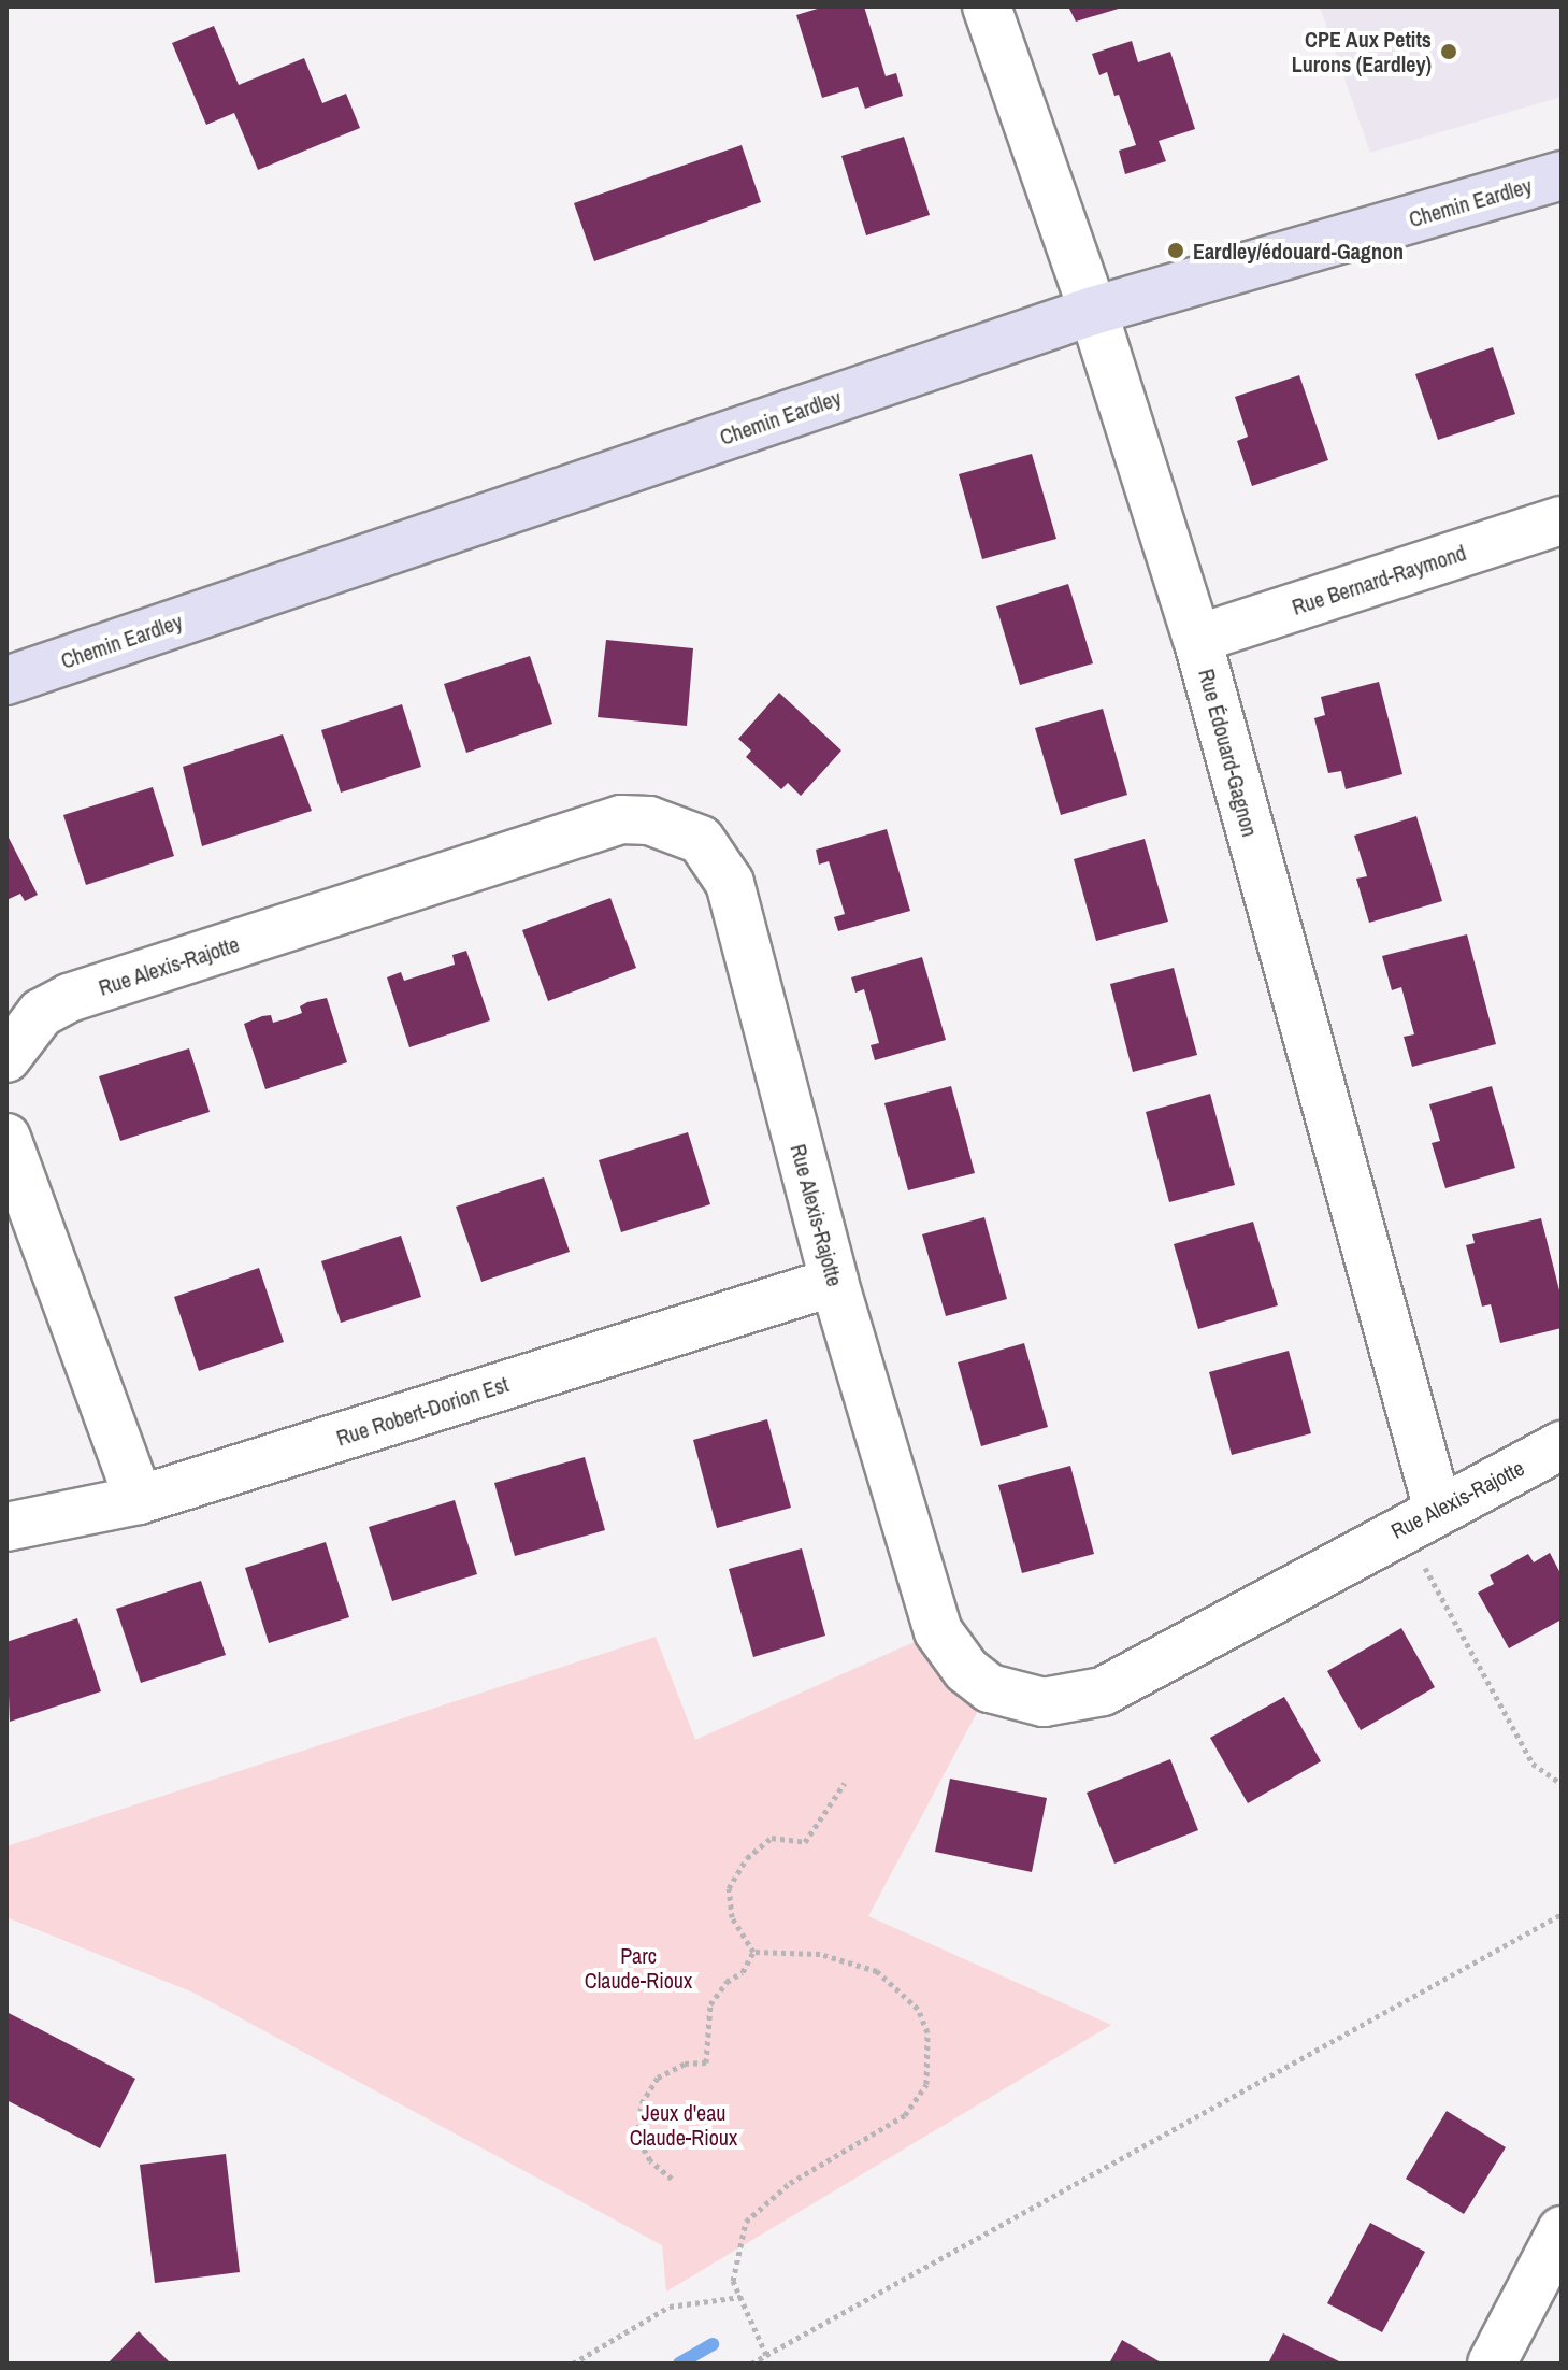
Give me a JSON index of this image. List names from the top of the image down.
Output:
{
  "streets": {
    "main road": ["Chemin Eardley"],
    "street": [
      "Rue Bernard-Raymond",
      "Rue Édouard-Gagnon",
      "Rue Alexis-Rajotte",
      "Rue Robert-Dorion Est"
    ]
  },
  "crossings": [
    ["Chemin Eardley", "Rue Édouard-Gagnon"],
    ["Rue Bernard-Raymond", "Rue Édouard-Gagnon"],
    ["Rue Édouard-Gagnon", "Rue Alexis-Rajotte"],
    ["Rue Alexis-Rajotte", "Rue Robert-Dorion Est"]
  ],
  "parks": ["Parc Claude-Rioux", "Jeux d'eau Claude-Rioux"],
  "places": ["CPE Aux Petits Lurons (Eardley)", "Eardley/édouard-Gagnon"]
}
